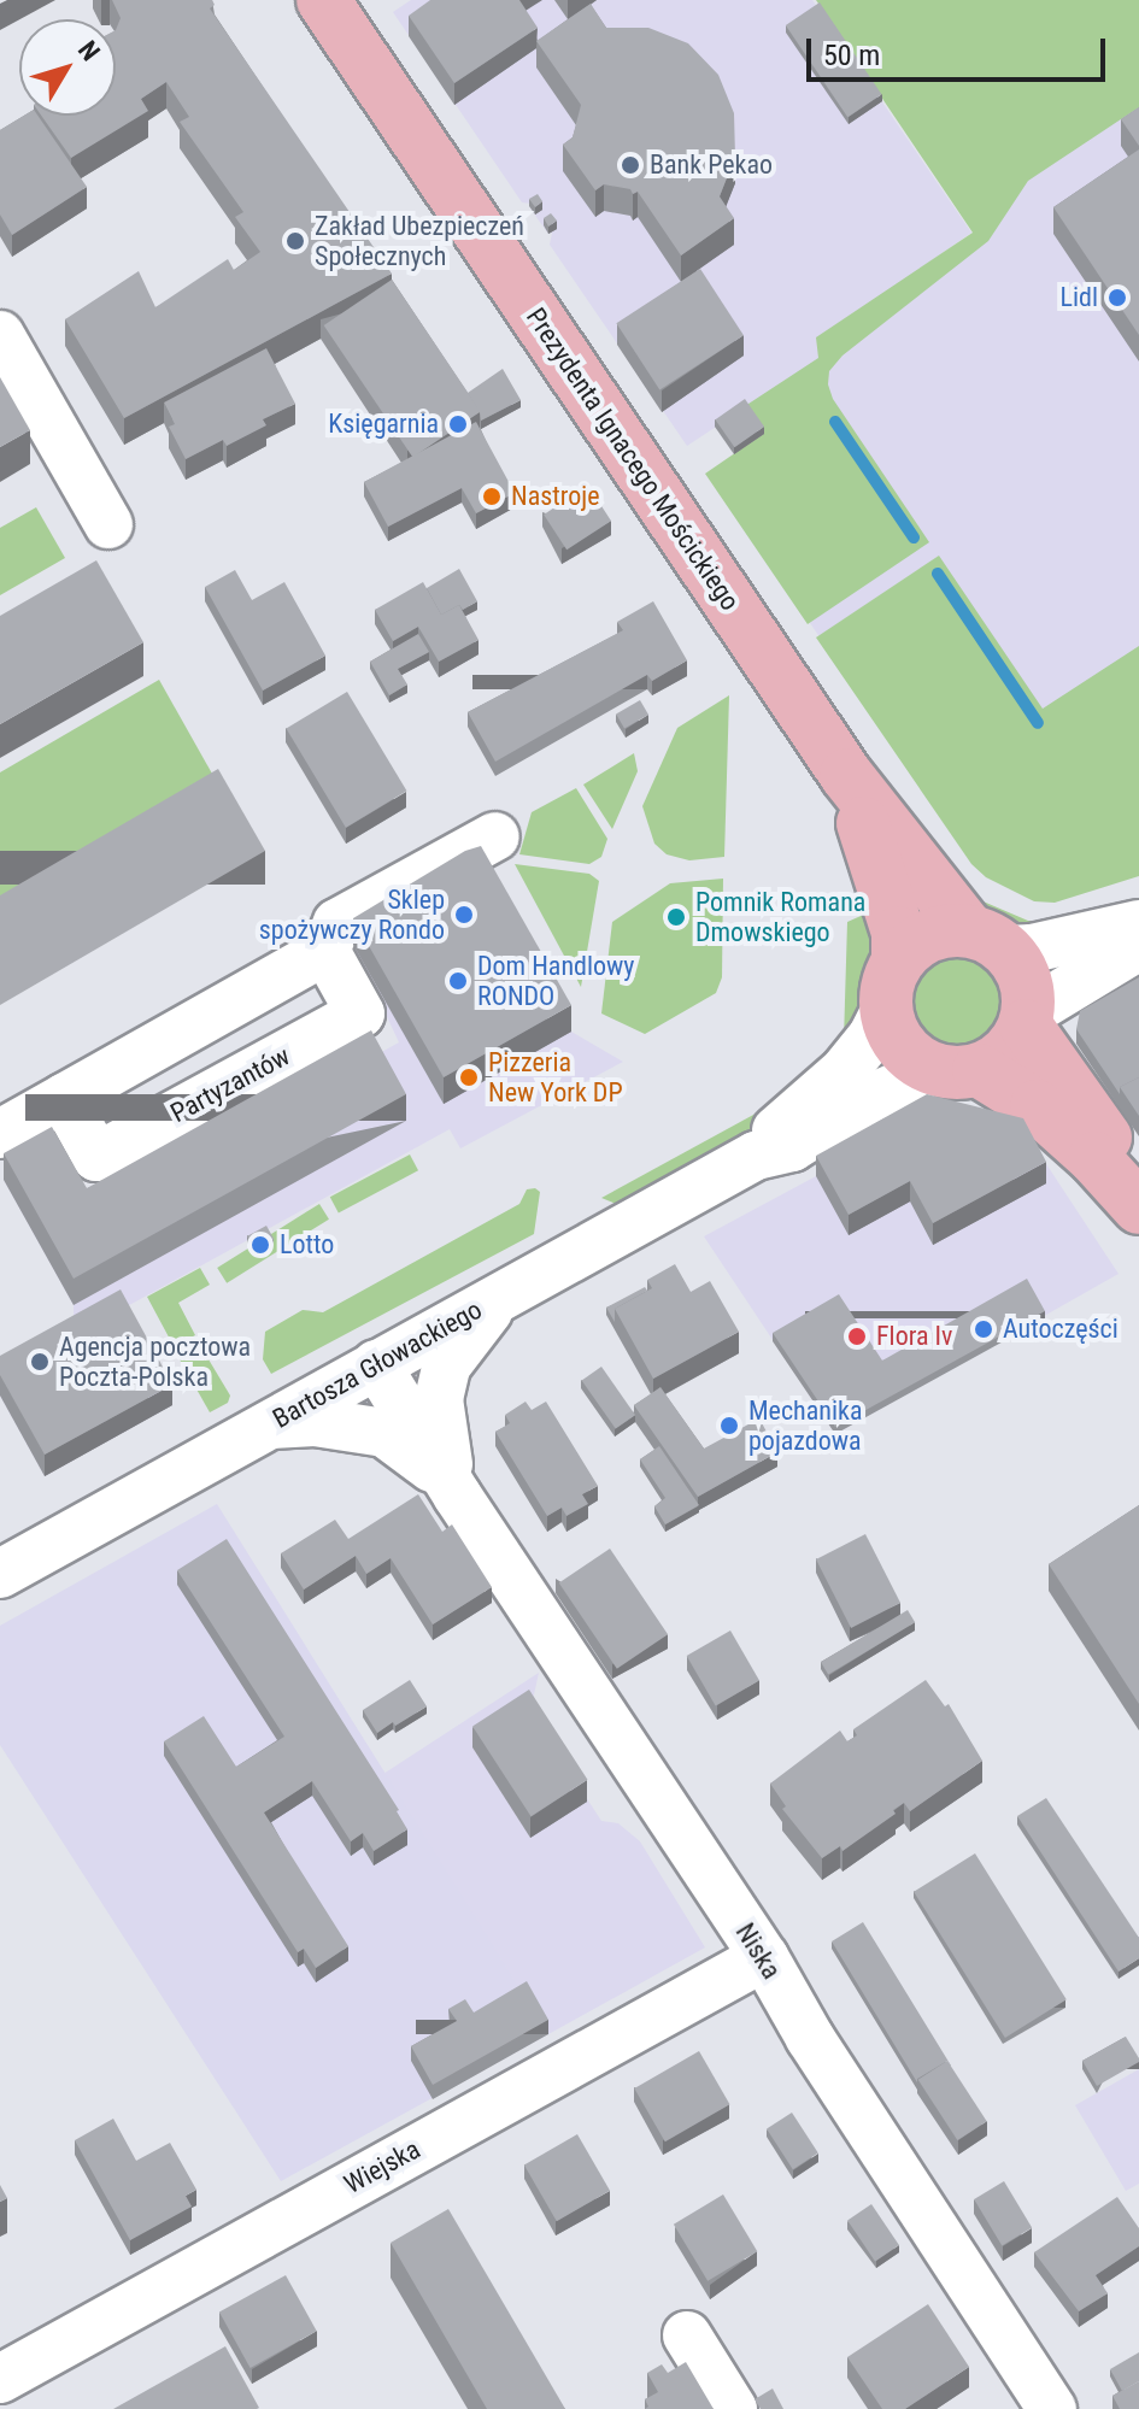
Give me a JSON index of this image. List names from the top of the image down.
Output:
{
  "streets": {
    "main road": ["Prezydenta Ignacego Mościckiego"],
    "street": [
      "Partyzantów",
      "Bartosza Głowackiego",
      "Niska",
      "Wiejska"
    ]
  },
  "crossings": [
    ["Prezydenta Ignacego Mościckiego", "Bartosza Głowackiego"],
    ["Bartosza Głowackiego", "Niska"],
    ["Niska", "Wiejska"]
  ],
  "places": [
    "Bank Pekao",
    "Zakład Ubezpieczeń Społecznych",
    "Lidl",
    "Księgarnia",
    "Nastroje",
    "Sklep spożywczy Rondo",
    "Pomnik Romana Dmowskiego",
    "Dom Handlowy RONDO",
    "Pizzeria New York DP",
    "Lotto",
    "Autoczęści",
    "Flora Iv",
    "Agencja pocztowa Poczta-Polska",
    "Mechanika pojazdowa"
  ],
  "scale_bar": "50 m",
  "north": "top right"
}
